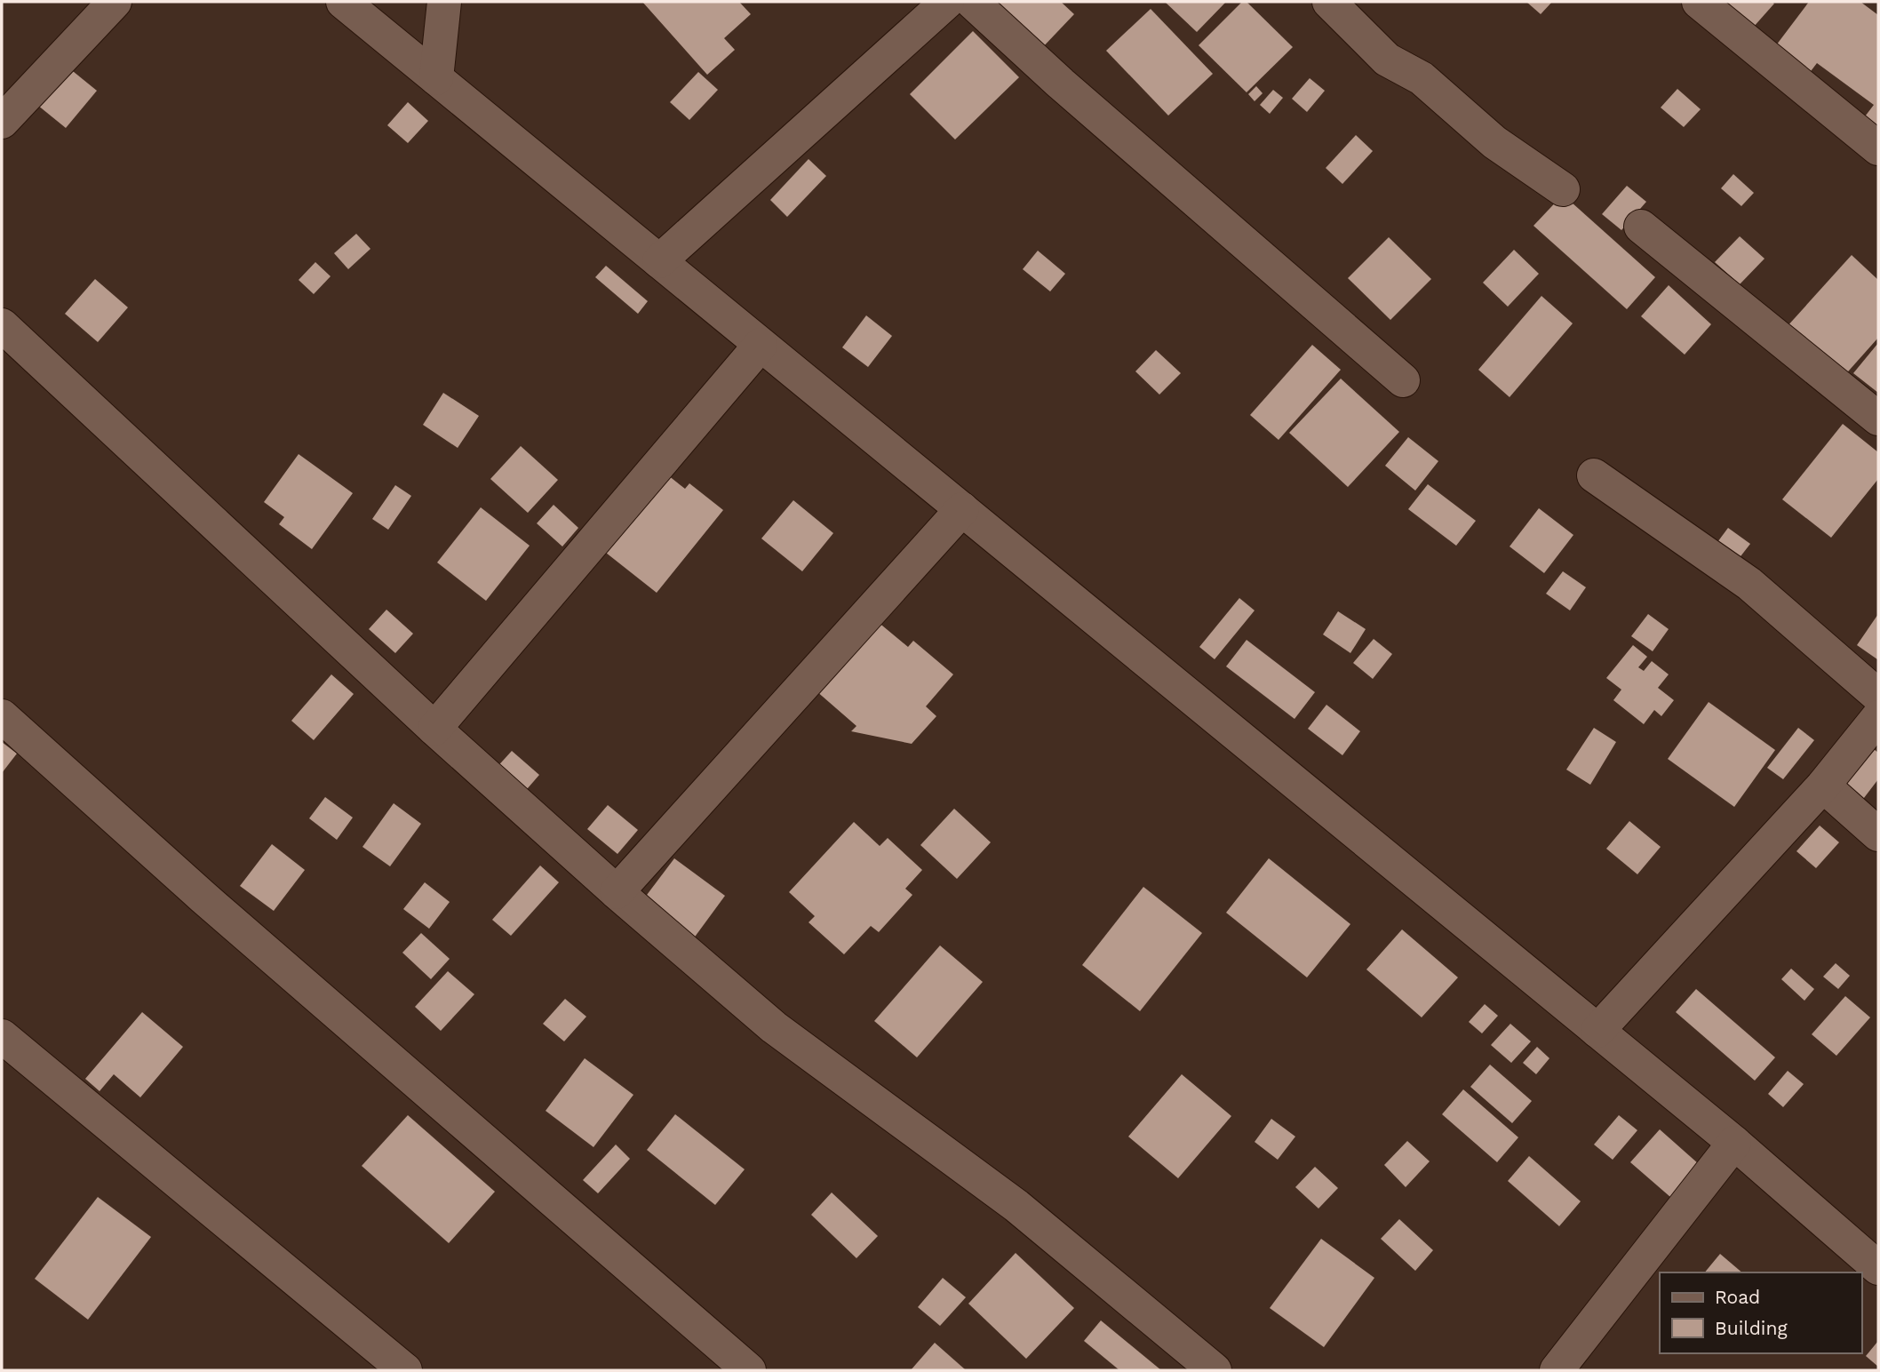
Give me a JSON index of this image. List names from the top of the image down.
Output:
{
  "legend": ["Road", "Building"]
}
